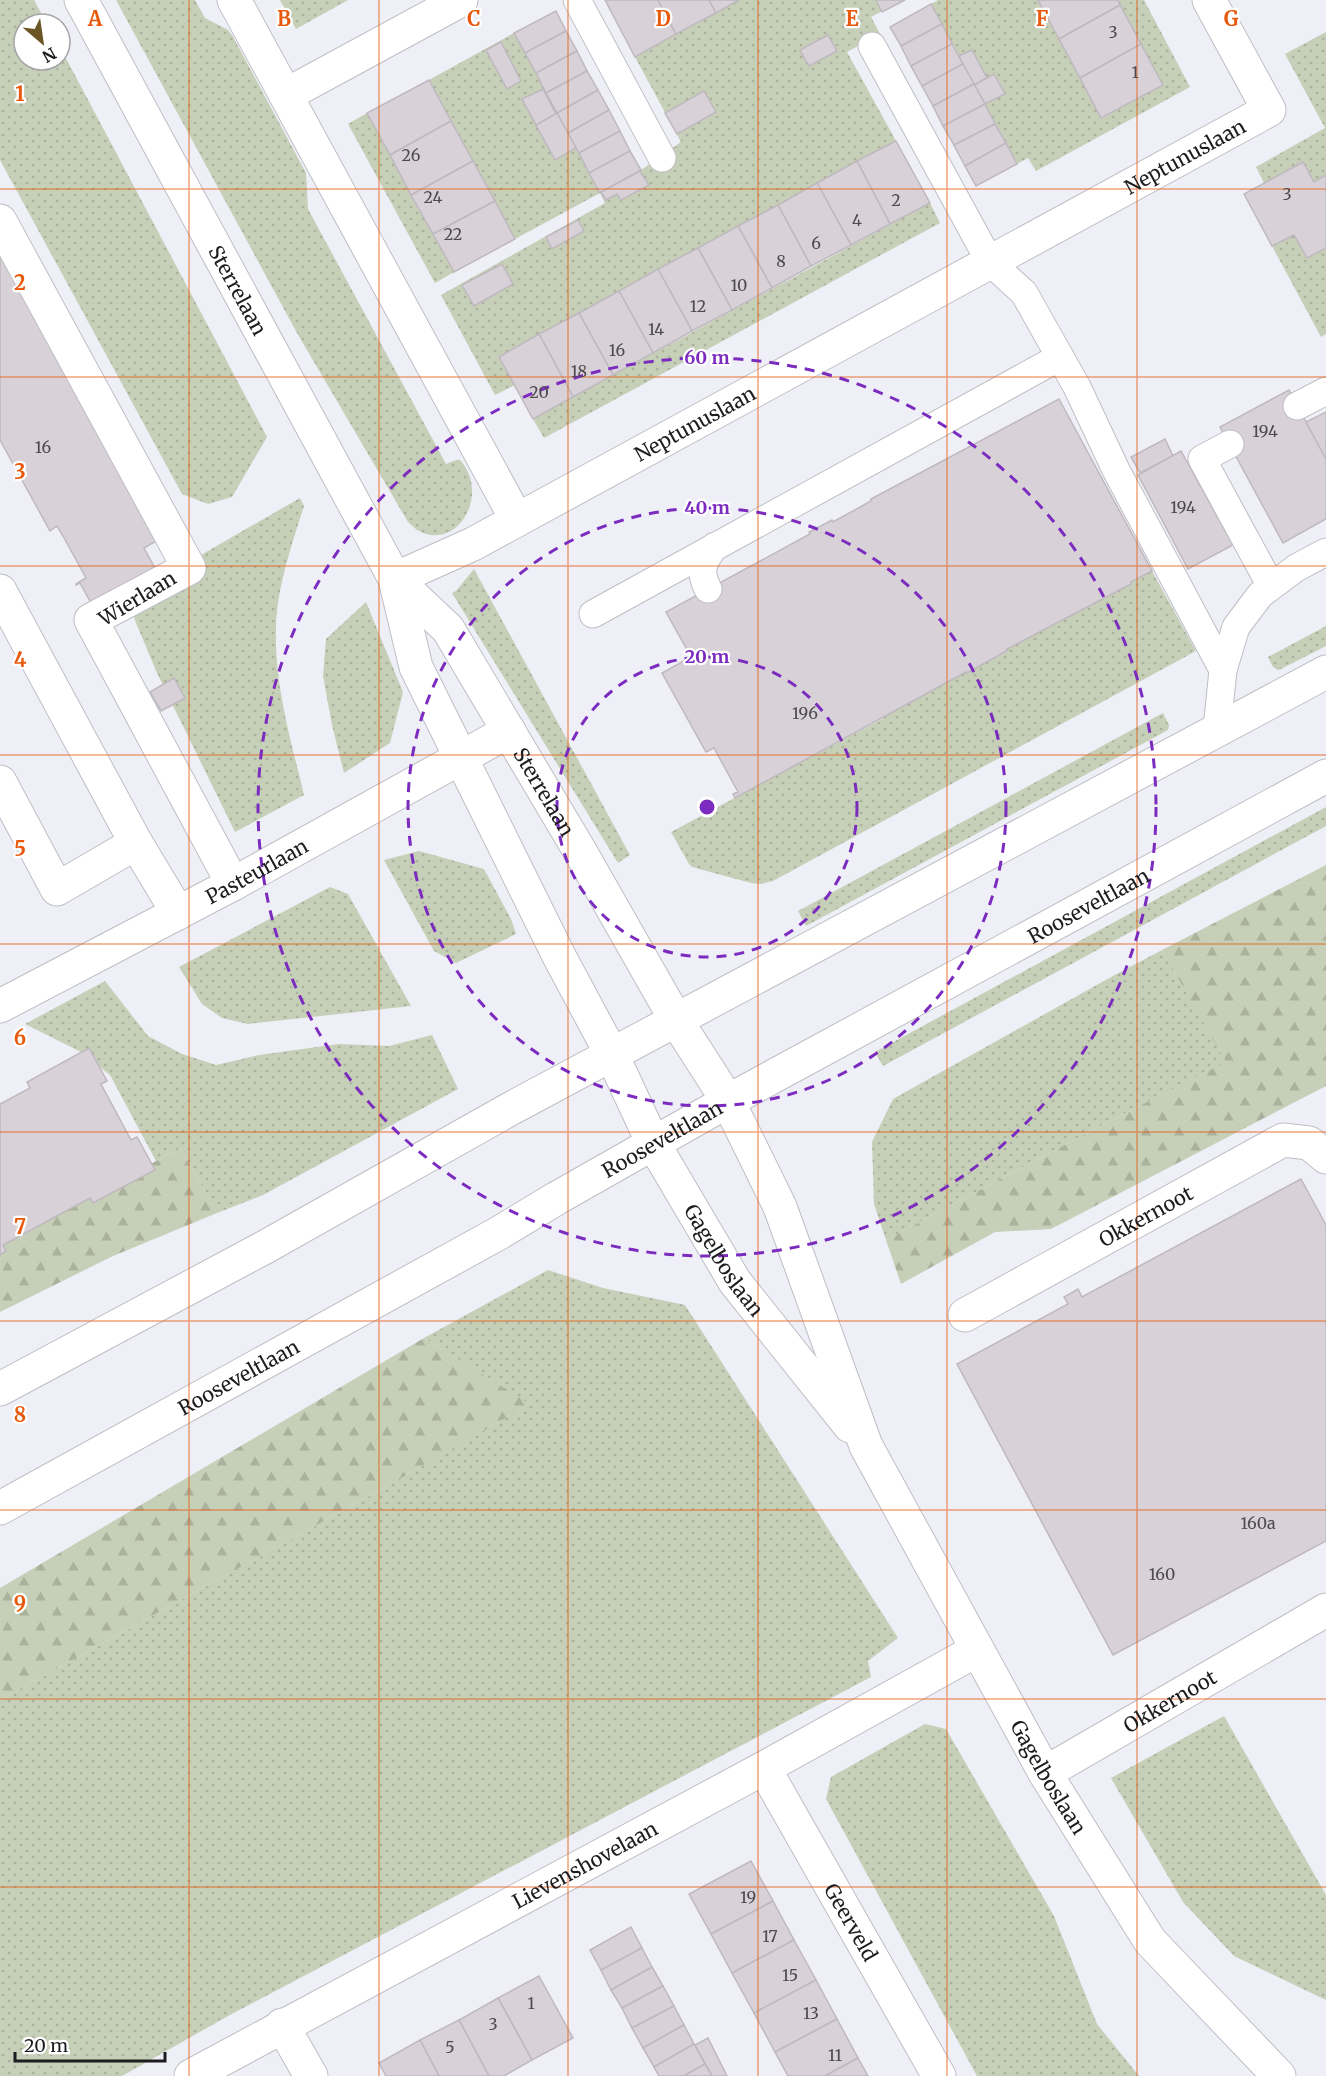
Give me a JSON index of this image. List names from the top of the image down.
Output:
{
  "streets": {
    "street": [
      "Neptunuslaan",
      "Sterrelaan",
      "Wierlaan",
      "Pasteurlaan",
      "Rooseveltlaan",
      "Okkernoot",
      "Gagelboslaan",
      "Lievenshovelaan",
      "Geerveld"
    ]
  },
  "crossings": [
    ["Neptunuslaan", "Sterrelaan"],
    ["Sterrelaan", "Pasteurlaan"],
    ["Sterrelaan", "Gagelboslaan"],
    ["Wierlaan", "Pasteurlaan"],
    ["Rooseveltlaan", "Gagelboslaan"],
    ["Okkernoot", "Gagelboslaan"],
    ["Gagelboslaan", "Lievenshovelaan"],
    ["Lievenshovelaan", "Geerveld"]
  ],
  "house_numbers": [
    "3",
    "1",
    "26",
    "3",
    "24",
    "2",
    "4",
    "22",
    "6",
    "8",
    "10",
    "12",
    "14",
    "16",
    "18",
    "20",
    "194",
    "16",
    "194",
    "196",
    "160a",
    "160",
    "19",
    "17",
    "15",
    "1",
    "13",
    "3",
    "5",
    "11"
  ],
  "scale_bar": "20 m",
  "north": "bottom right",
  "grid": {
    "columns": [
      "A",
      "B",
      "C",
      "D",
      "E",
      "F",
      "G"
    ],
    "rows": [
      "1",
      "2",
      "3",
      "4",
      "5",
      "6",
      "7",
      "8",
      "9"
    ]
  },
  "rings": ["60 m", "40 m", "20 m"]
}
